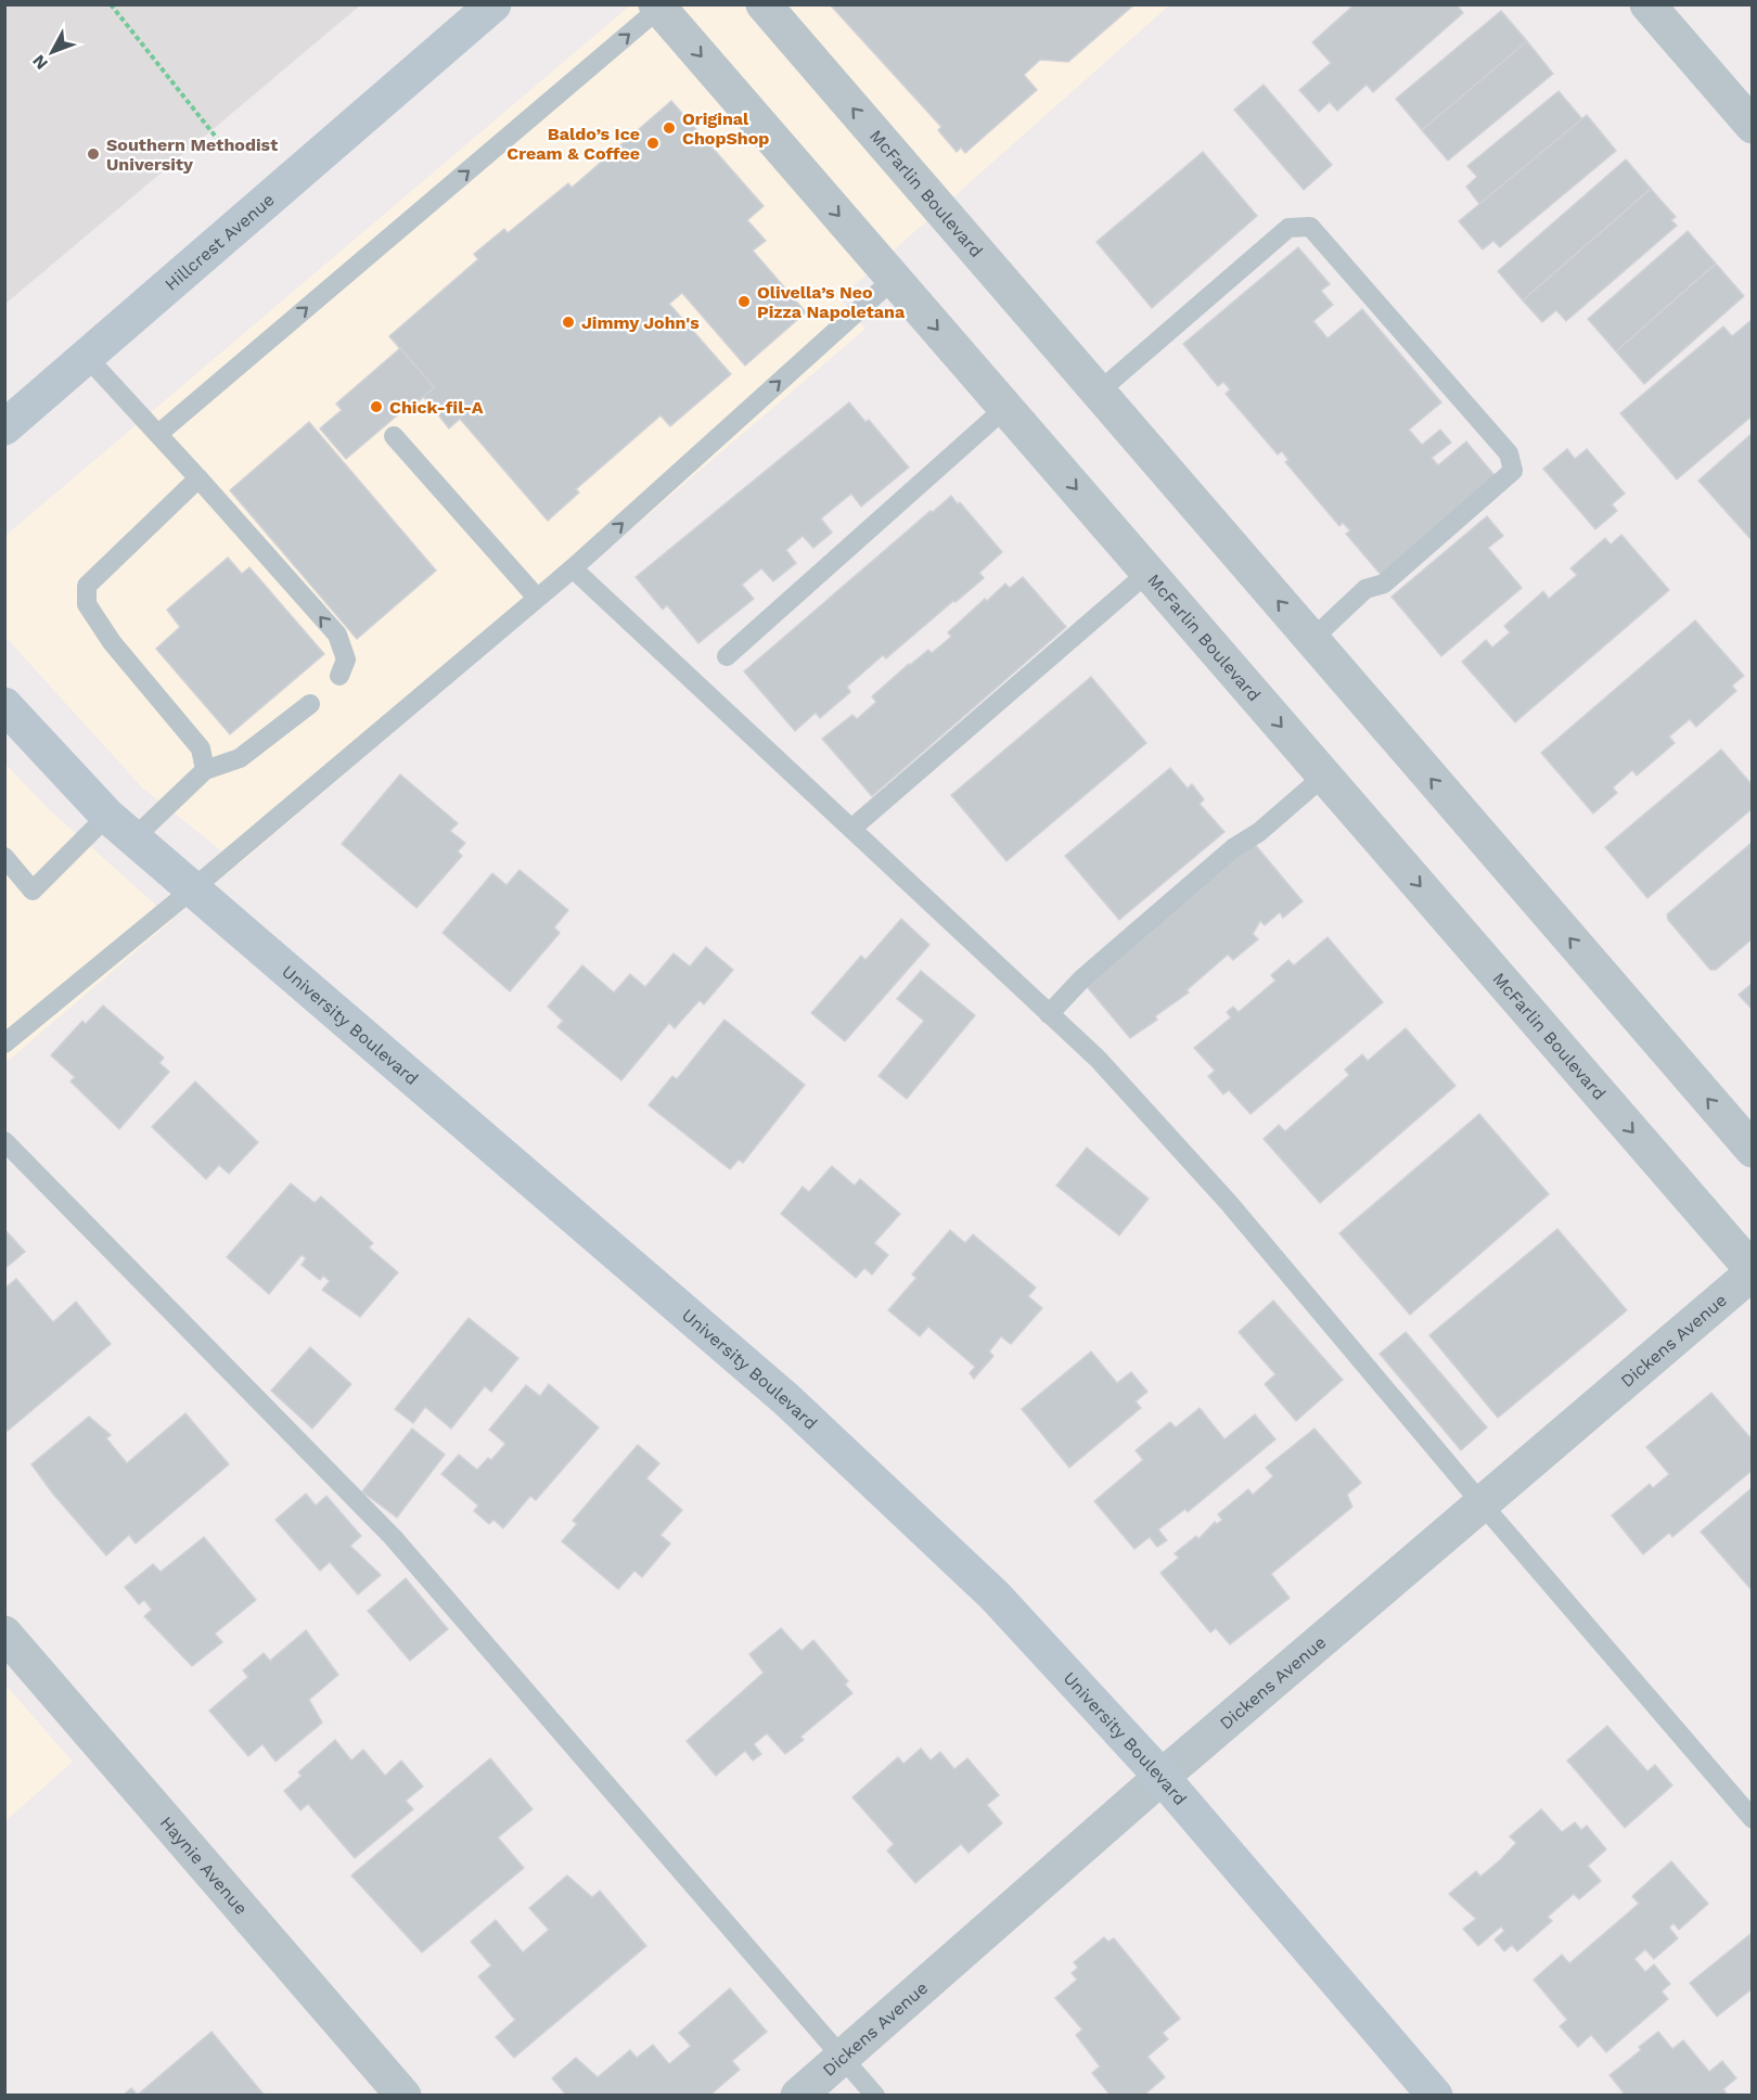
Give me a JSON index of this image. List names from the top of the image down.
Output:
{
  "streets": {
    "street": [
      "McFarlin Boulevard",
      "Hillcrest Avenue",
      "University Boulevard",
      "Dickens Avenue",
      "Haynie Avenue"
    ]
  },
  "crossings": [
    ["McFarlin Boulevard", "Dickens Avenue"],
    ["University Boulevard", "Dickens Avenue"]
  ],
  "places": [
    "Original ChopShop",
    "Baldo’s Ice Cream & Coffee",
    "Southern Methodist University",
    "Olivella’s Neo Pizza Napoletana",
    "Jimmy John's",
    "Chick-fil-A"
  ],
  "north": "bottom left"
}
